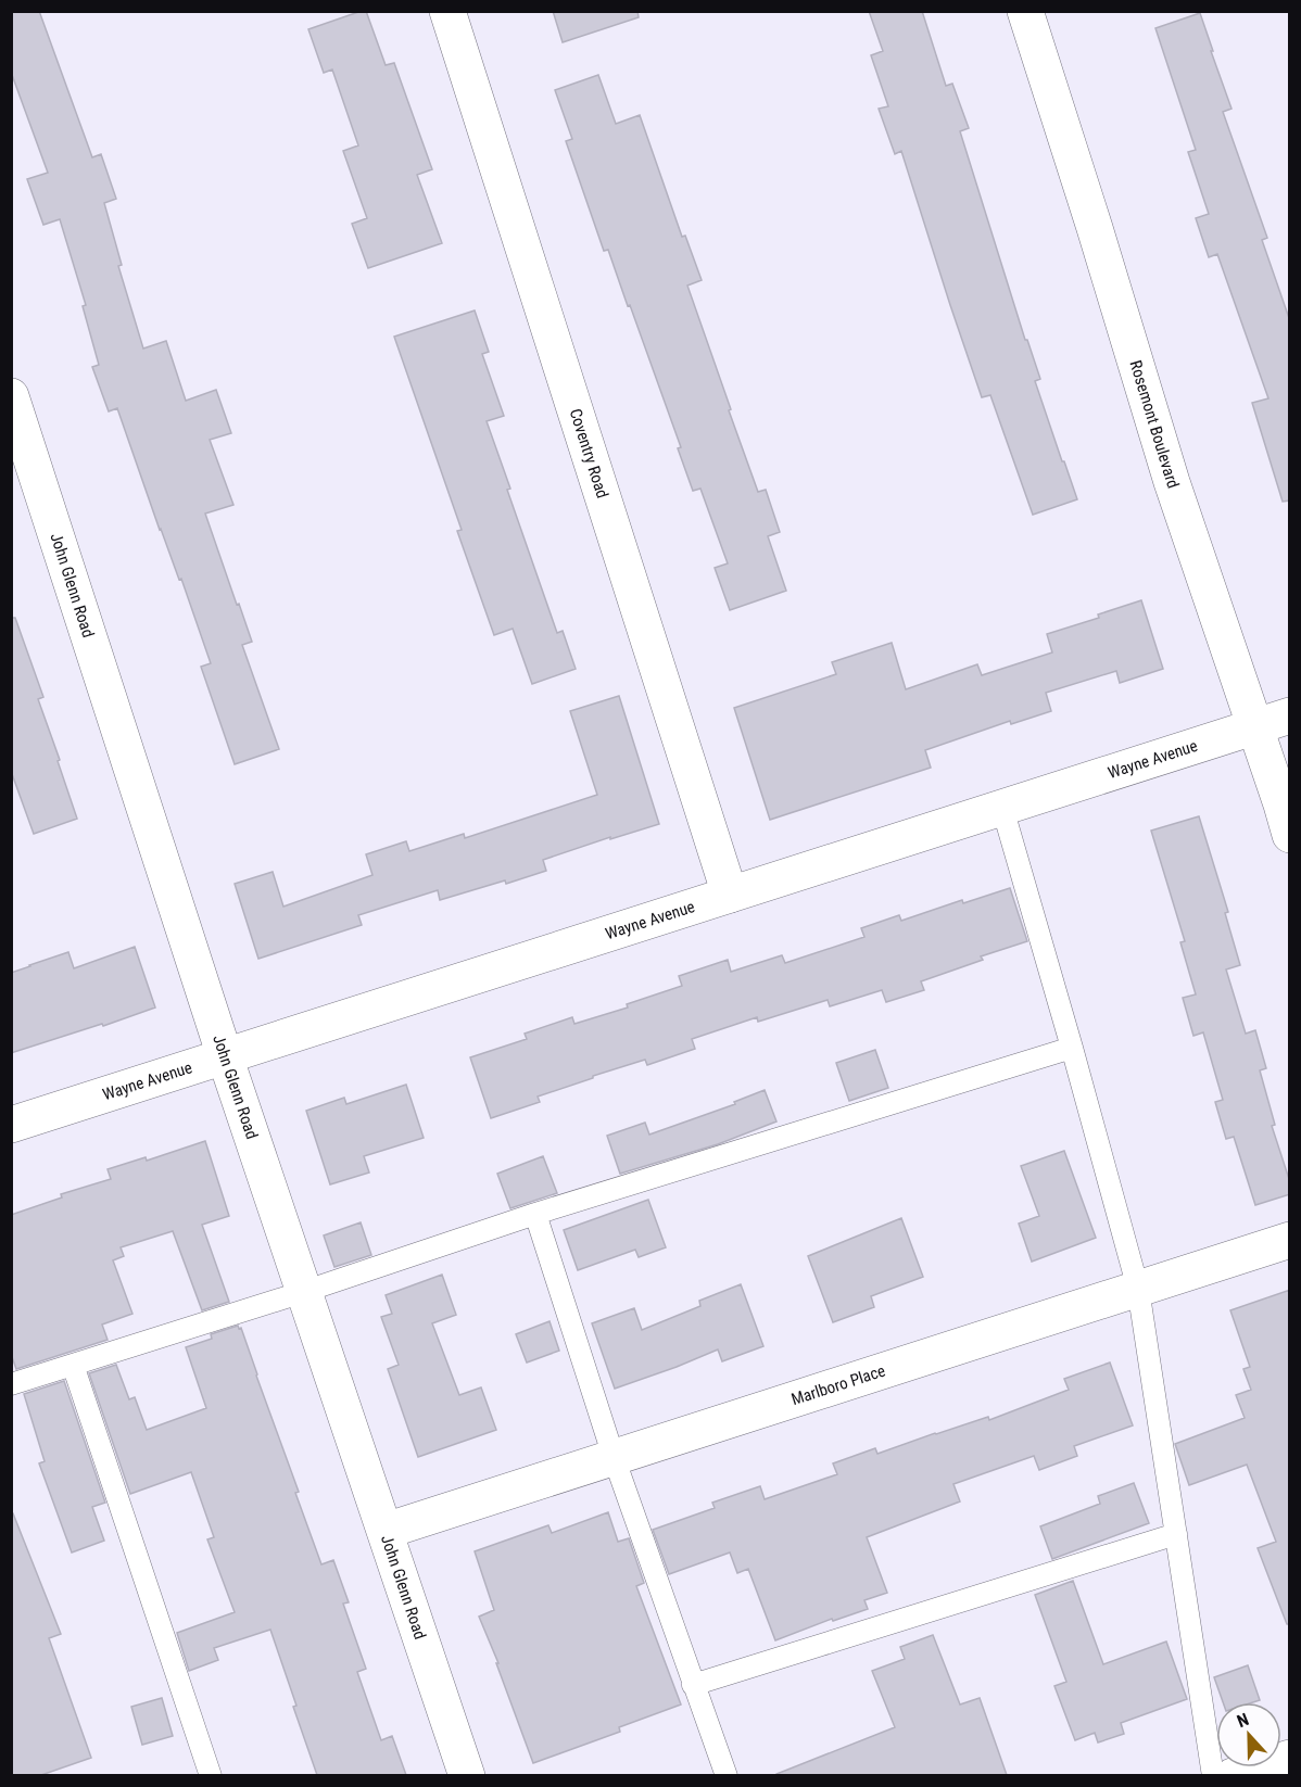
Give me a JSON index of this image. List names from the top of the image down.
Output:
{
  "streets": {
    "street": [
      "Rosemont Boulevard",
      "Coventry Road",
      "John Glenn Road",
      "Wayne Avenue",
      "Marlboro Place"
    ]
  },
  "crossings": [
    ["Rosemont Boulevard", "Wayne Avenue"],
    ["Coventry Road", "Wayne Avenue"],
    ["John Glenn Road", "Wayne Avenue"],
    ["John Glenn Road", "Marlboro Place"]
  ],
  "north": "top"
}
